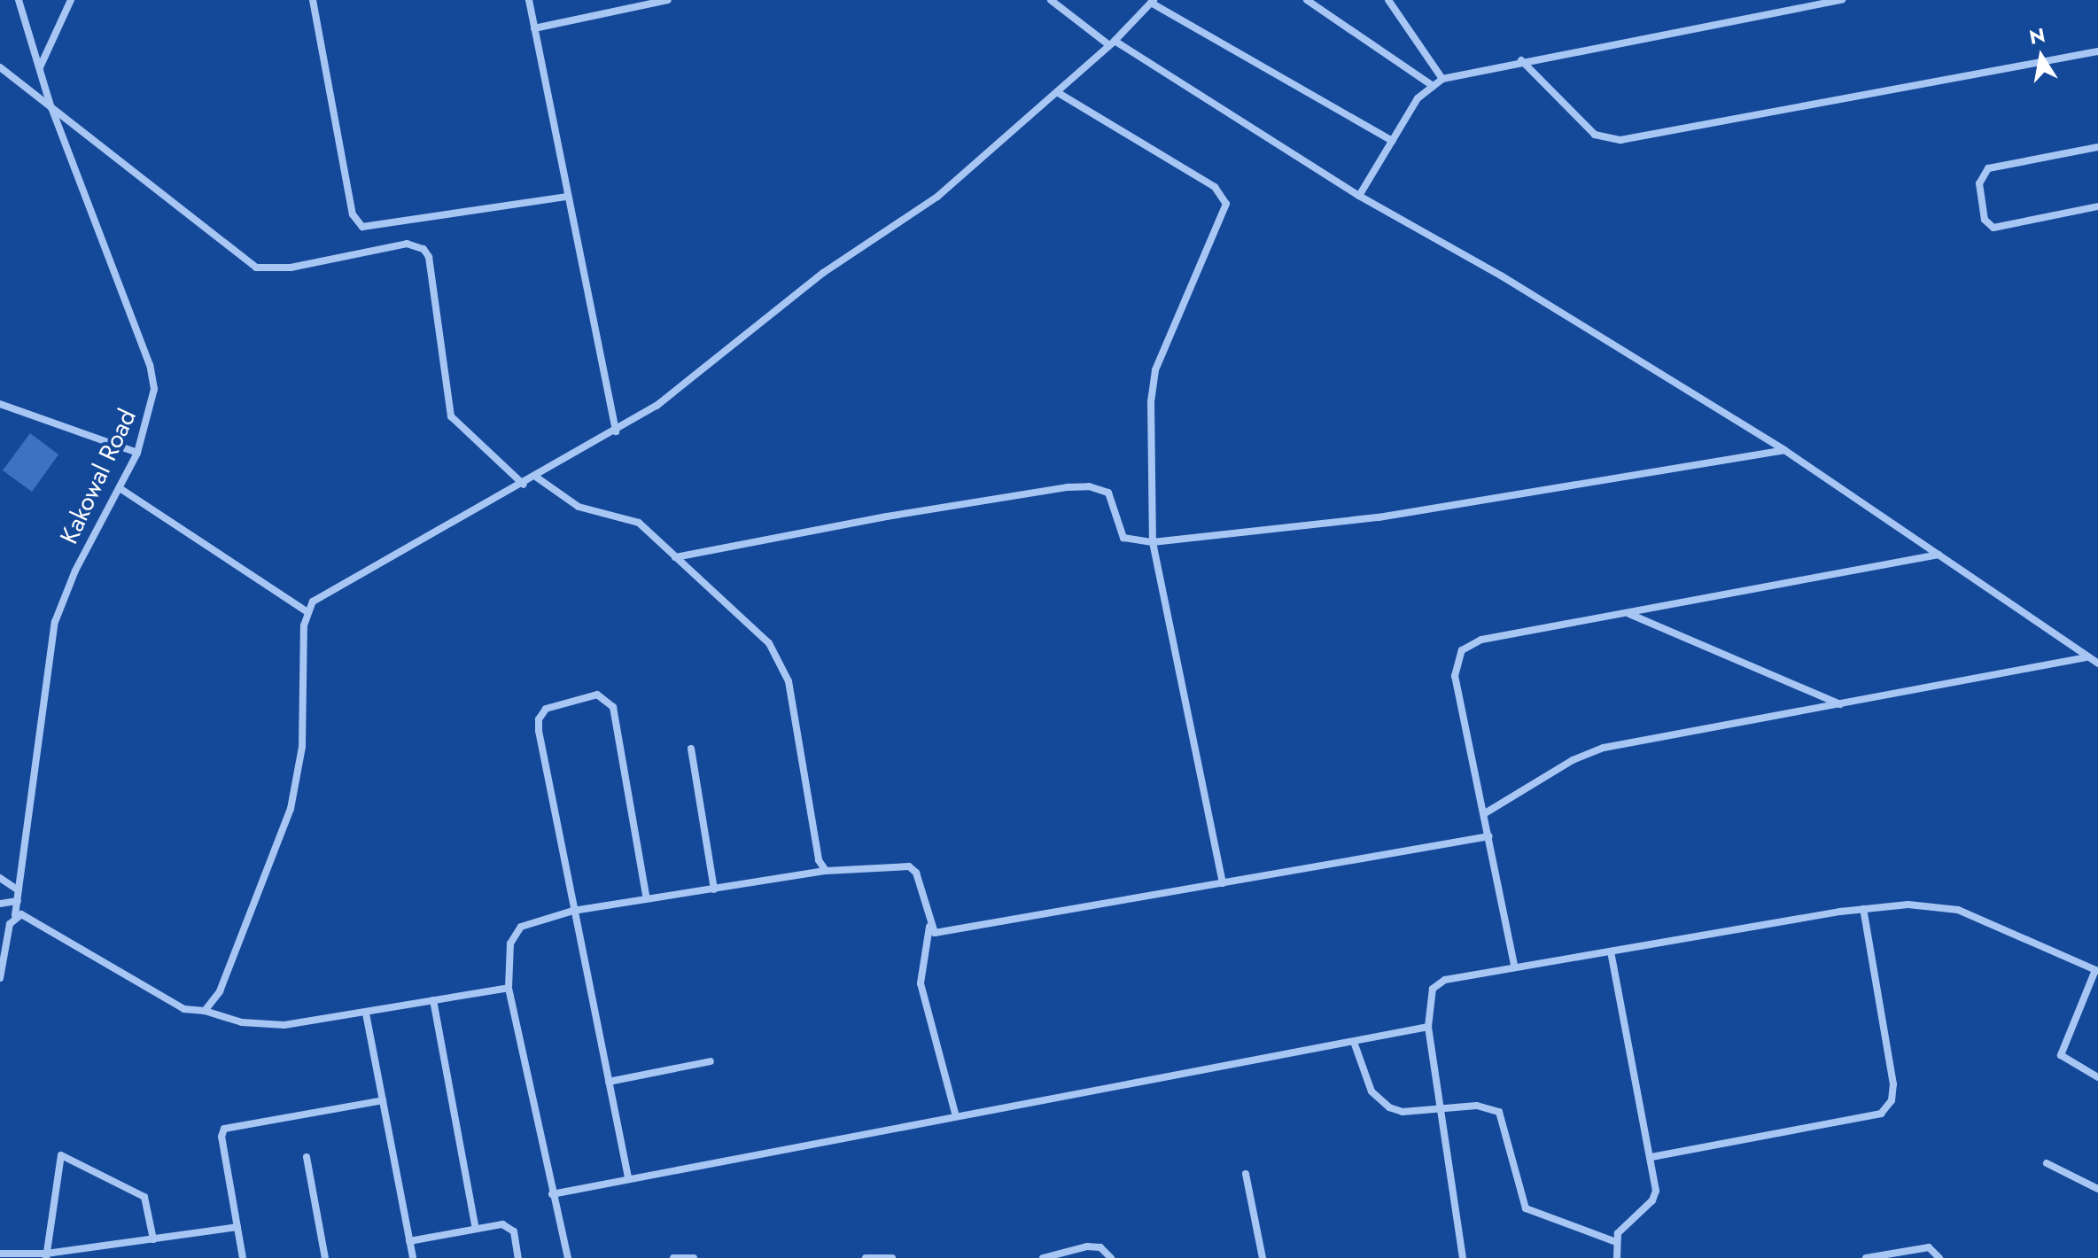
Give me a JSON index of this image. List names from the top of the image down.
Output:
{
  "streets": {
    "street": ["Kakowal Road"]
  },
  "north": "top"
}
